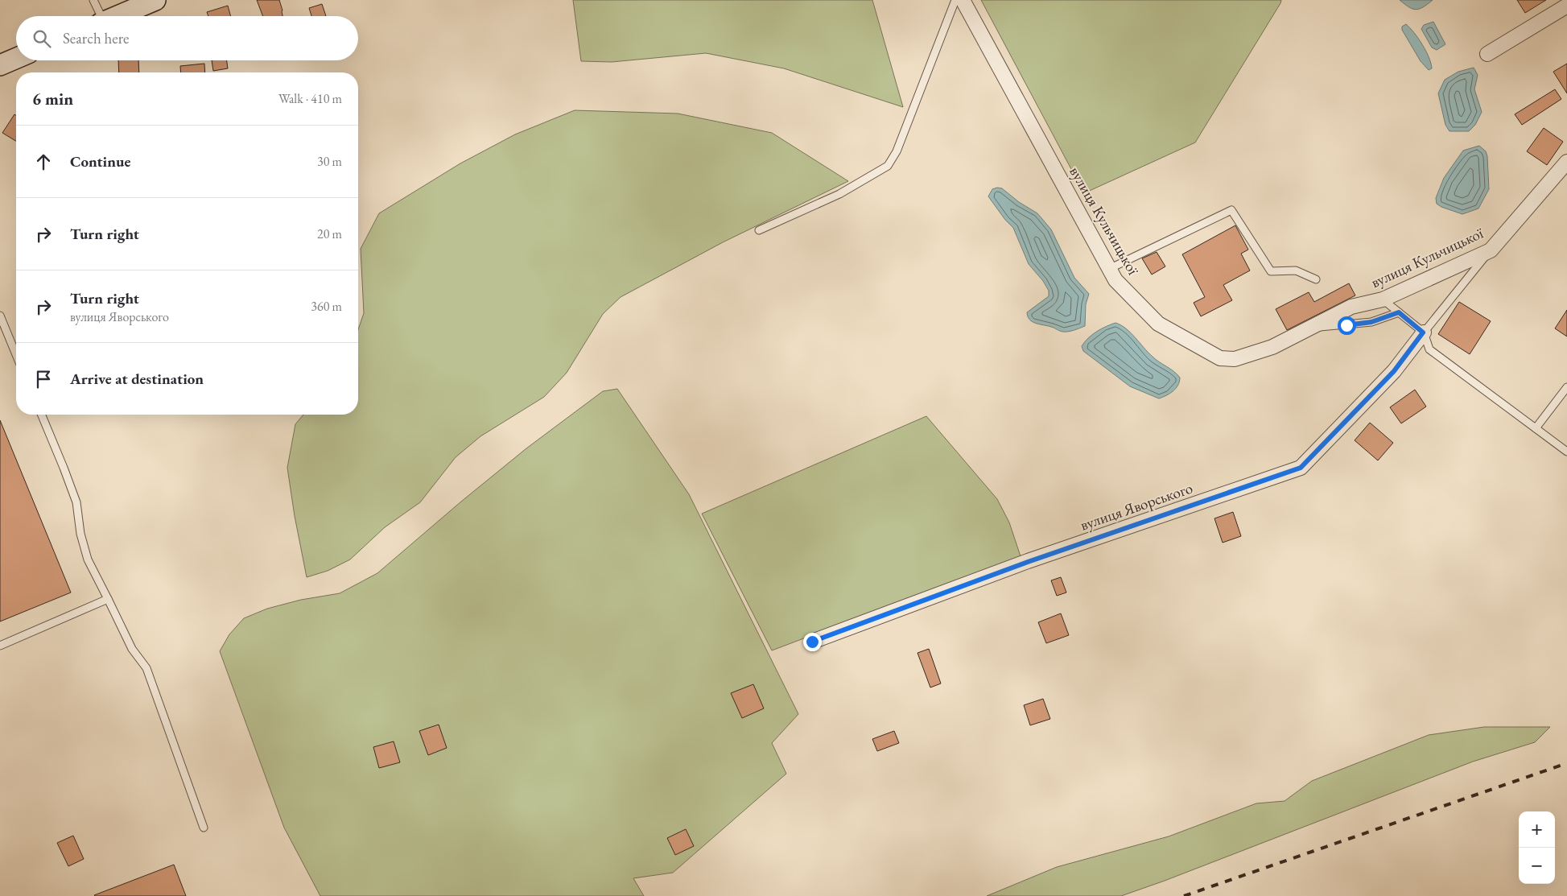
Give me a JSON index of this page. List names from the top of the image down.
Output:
{
  "streets": {
    "street": ["вулиця Кульчицької", "вулиця Яворського"]
  },
  "page": {
    "search": "Search here",
    "heading": ["6 min", "Walk · 410 m"],
    "list": [
      ["Continue", "30 m"],
      ["Turn right", "20 m"],
      ["Turn right", "вулиця Яворського", "360 m"],
      "Arrive at destination"
    ],
    "map_buttons": ["+", "−"]
  }
}
